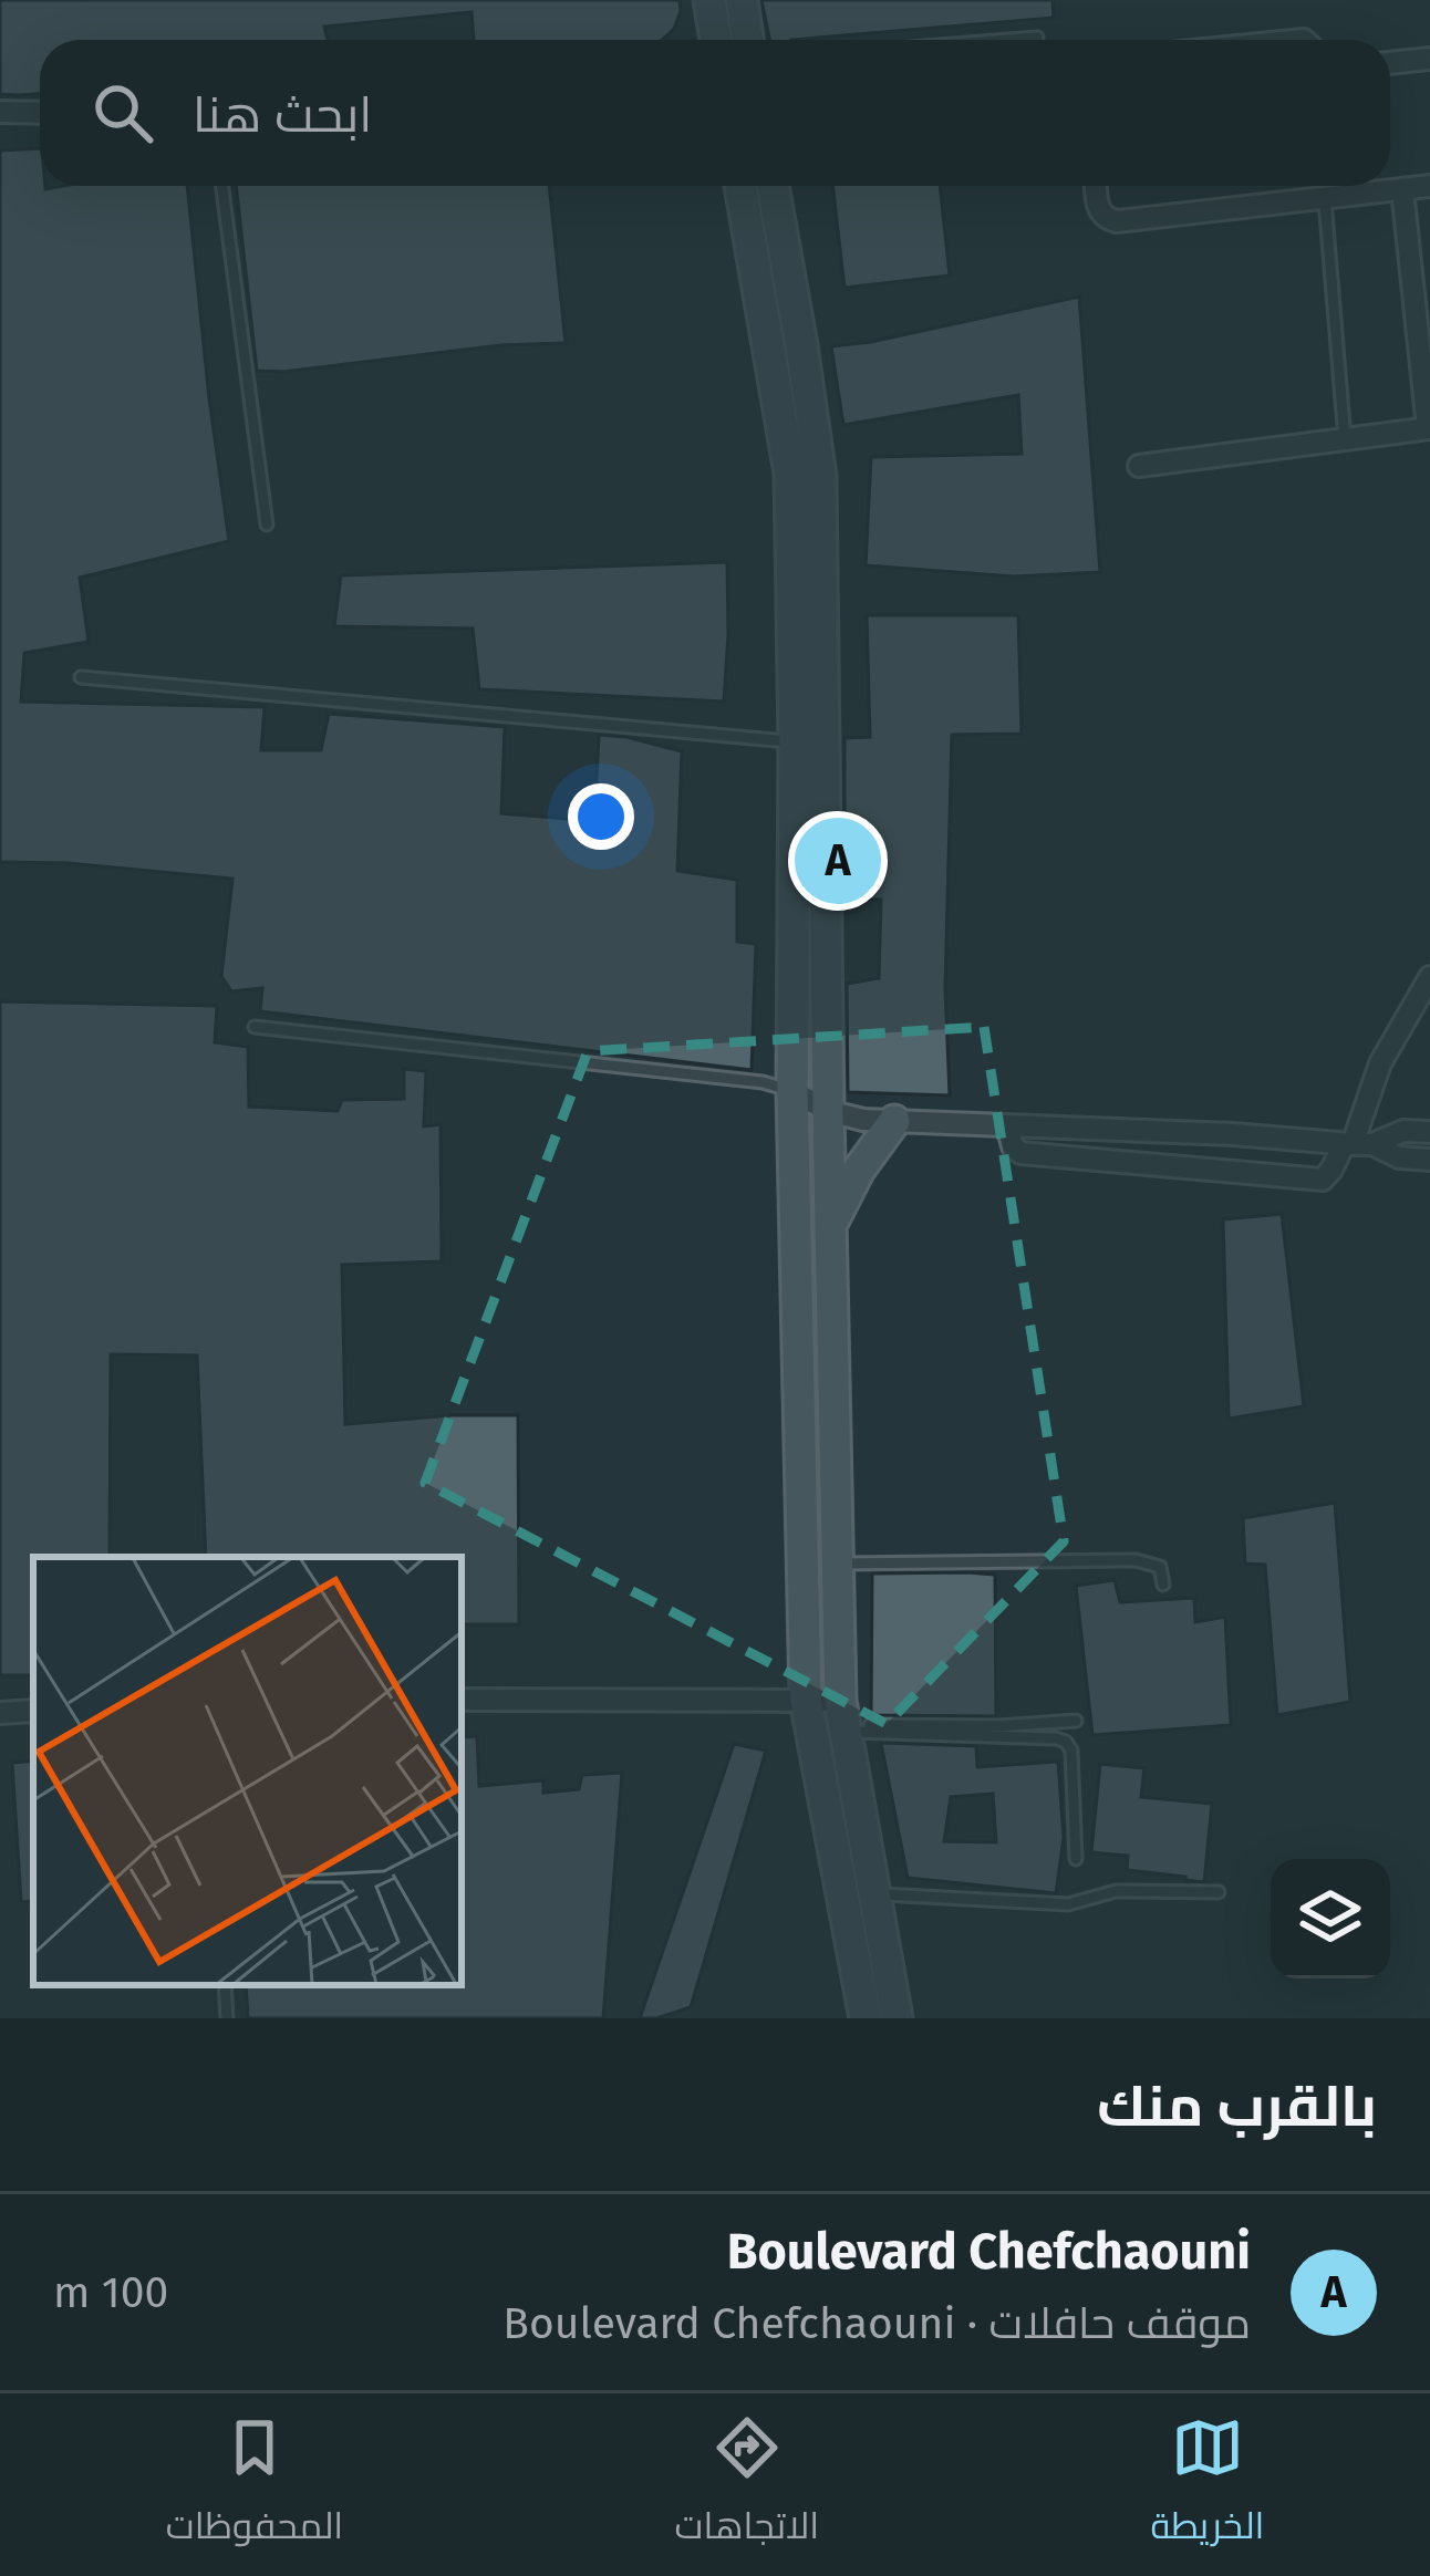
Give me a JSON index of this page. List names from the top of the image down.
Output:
{
  "page": {
    "search": "ابحث هنا",
    "pins": "A",
    "heading": "بالقرب منك",
    "list": [
      {
        "mark": "A",
        "name": "Boulevard Chefchaouni",
        "note": "موقف حافلات · Boulevard Chefchaouni",
        "value": "100 m"
      }
    ],
    "nav": ["الخريطة", "الاتجاهات", "المحفوظات"]
  }
}
